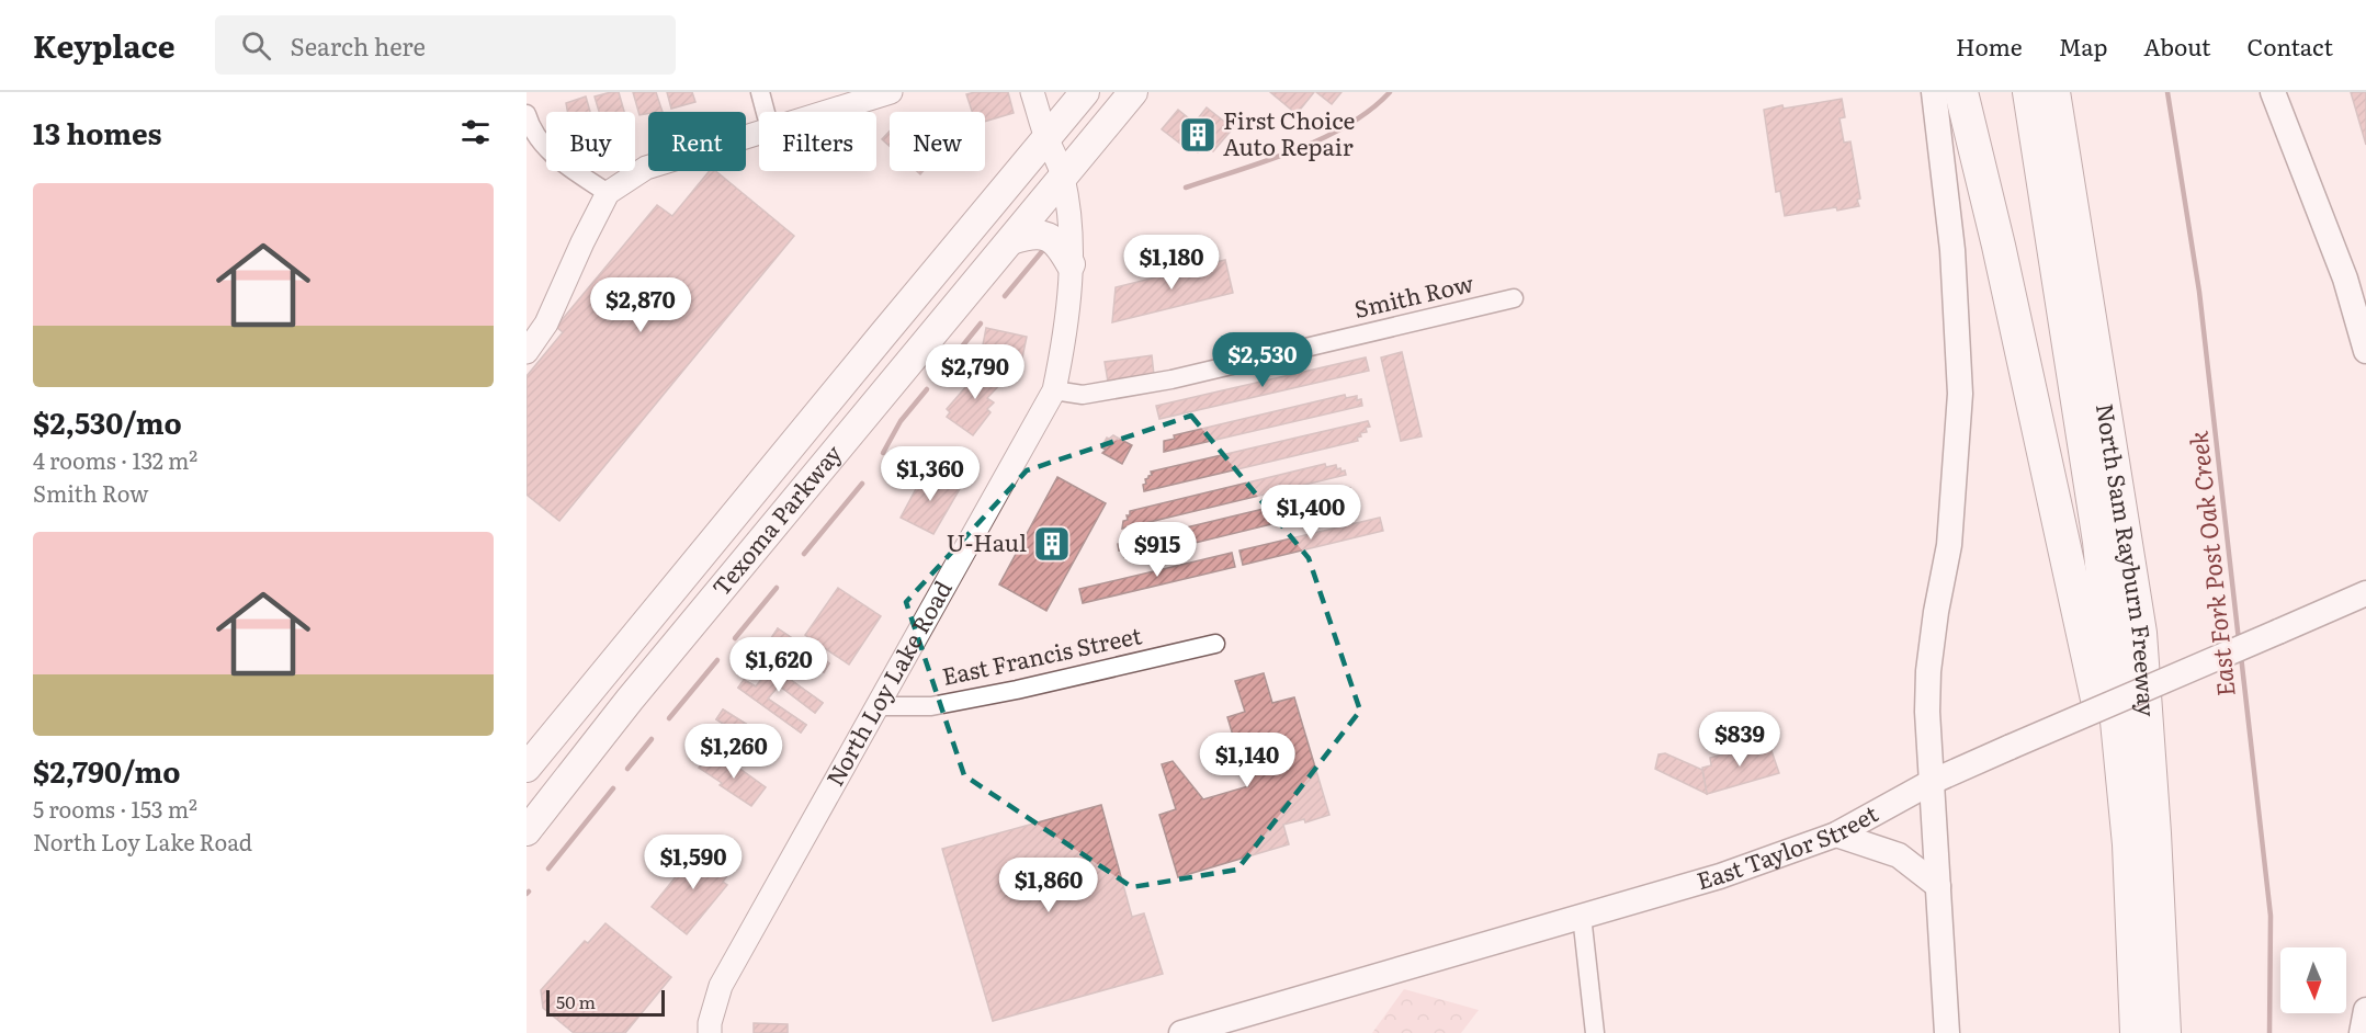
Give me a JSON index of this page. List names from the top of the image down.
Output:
{
  "streets": {
    "highway": ["North Sam Rayburn Freeway"],
    "main road": ["Texoma Parkway", "East Taylor Street"],
    "street": ["Smith Row", "East Francis Street", "North Loy Lake Road"]
  },
  "crossings": [
    ["Smith Row", "North Loy Lake Road"],
    ["Texoma Parkway", "North Loy Lake Road"],
    ["East Francis Street", "North Loy Lake Road"]
  ],
  "water": ["East Fork Post Oak Creek"],
  "places": {
    "building": ["First Choice Auto Repair", "U-Haul"]
  },
  "scale_bar": "50 m",
  "north": "bottom",
  "page": {
    "header": "Keyplace",
    "search": "Search here",
    "nav": [
      "Home",
      "Map",
      "About",
      "Contact"
    ],
    "heading": "13 homes",
    "chip": [
      "Buy",
      "Rent",
      "Filters",
      "New"
    ],
    "list": [
      {
        "name": "$2,530/mo",
        "note": "4 rooms · 132 m² · Smith Row"
      },
      {
        "name": "$2,790/mo",
        "note": "5 rooms · 153 m² · North Loy Lake Road"
      }
    ],
    "price": [
      "$1,180",
      "$2,870",
      "$2,530",
      "$2,790",
      "$1,360",
      "$1,400",
      "$915",
      "$1,620",
      "$839",
      "$1,260",
      "$1,140",
      "$1,590",
      "$1,860"
    ],
    "scale": "50 m"
  }
}
